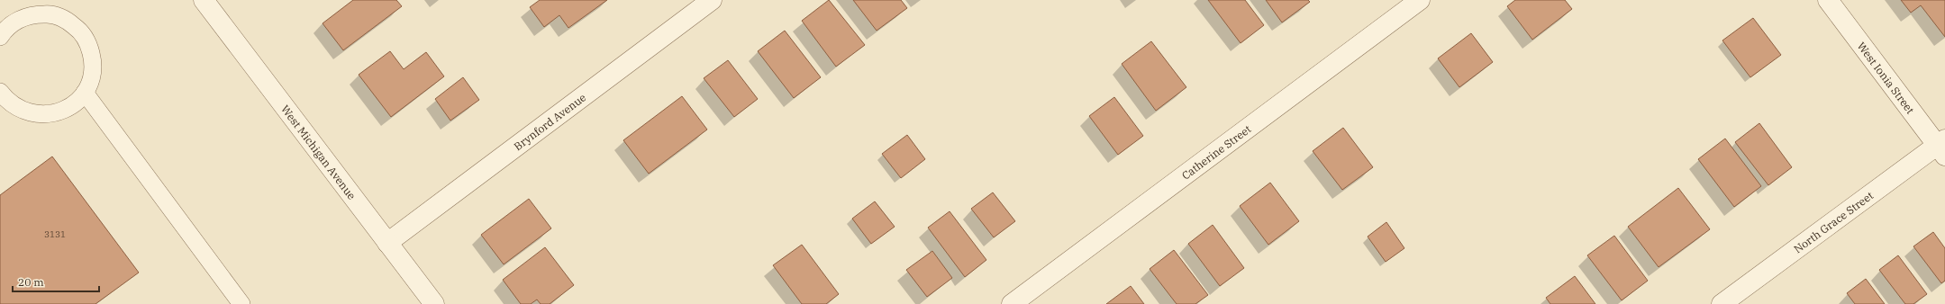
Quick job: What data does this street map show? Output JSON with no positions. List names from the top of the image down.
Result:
{
  "streets": {
    "street": [
      "West Ionia Street",
      "Brynford Avenue",
      "West Michigan Avenue",
      "Catherine Street",
      "North Grace Street"
    ]
  },
  "crossings": [
    ["West Ionia Street", "North Grace Street"],
    ["Brynford Avenue", "West Michigan Avenue"]
  ],
  "house_numbers": ["3131"],
  "scale_bar": "20 m"
}
